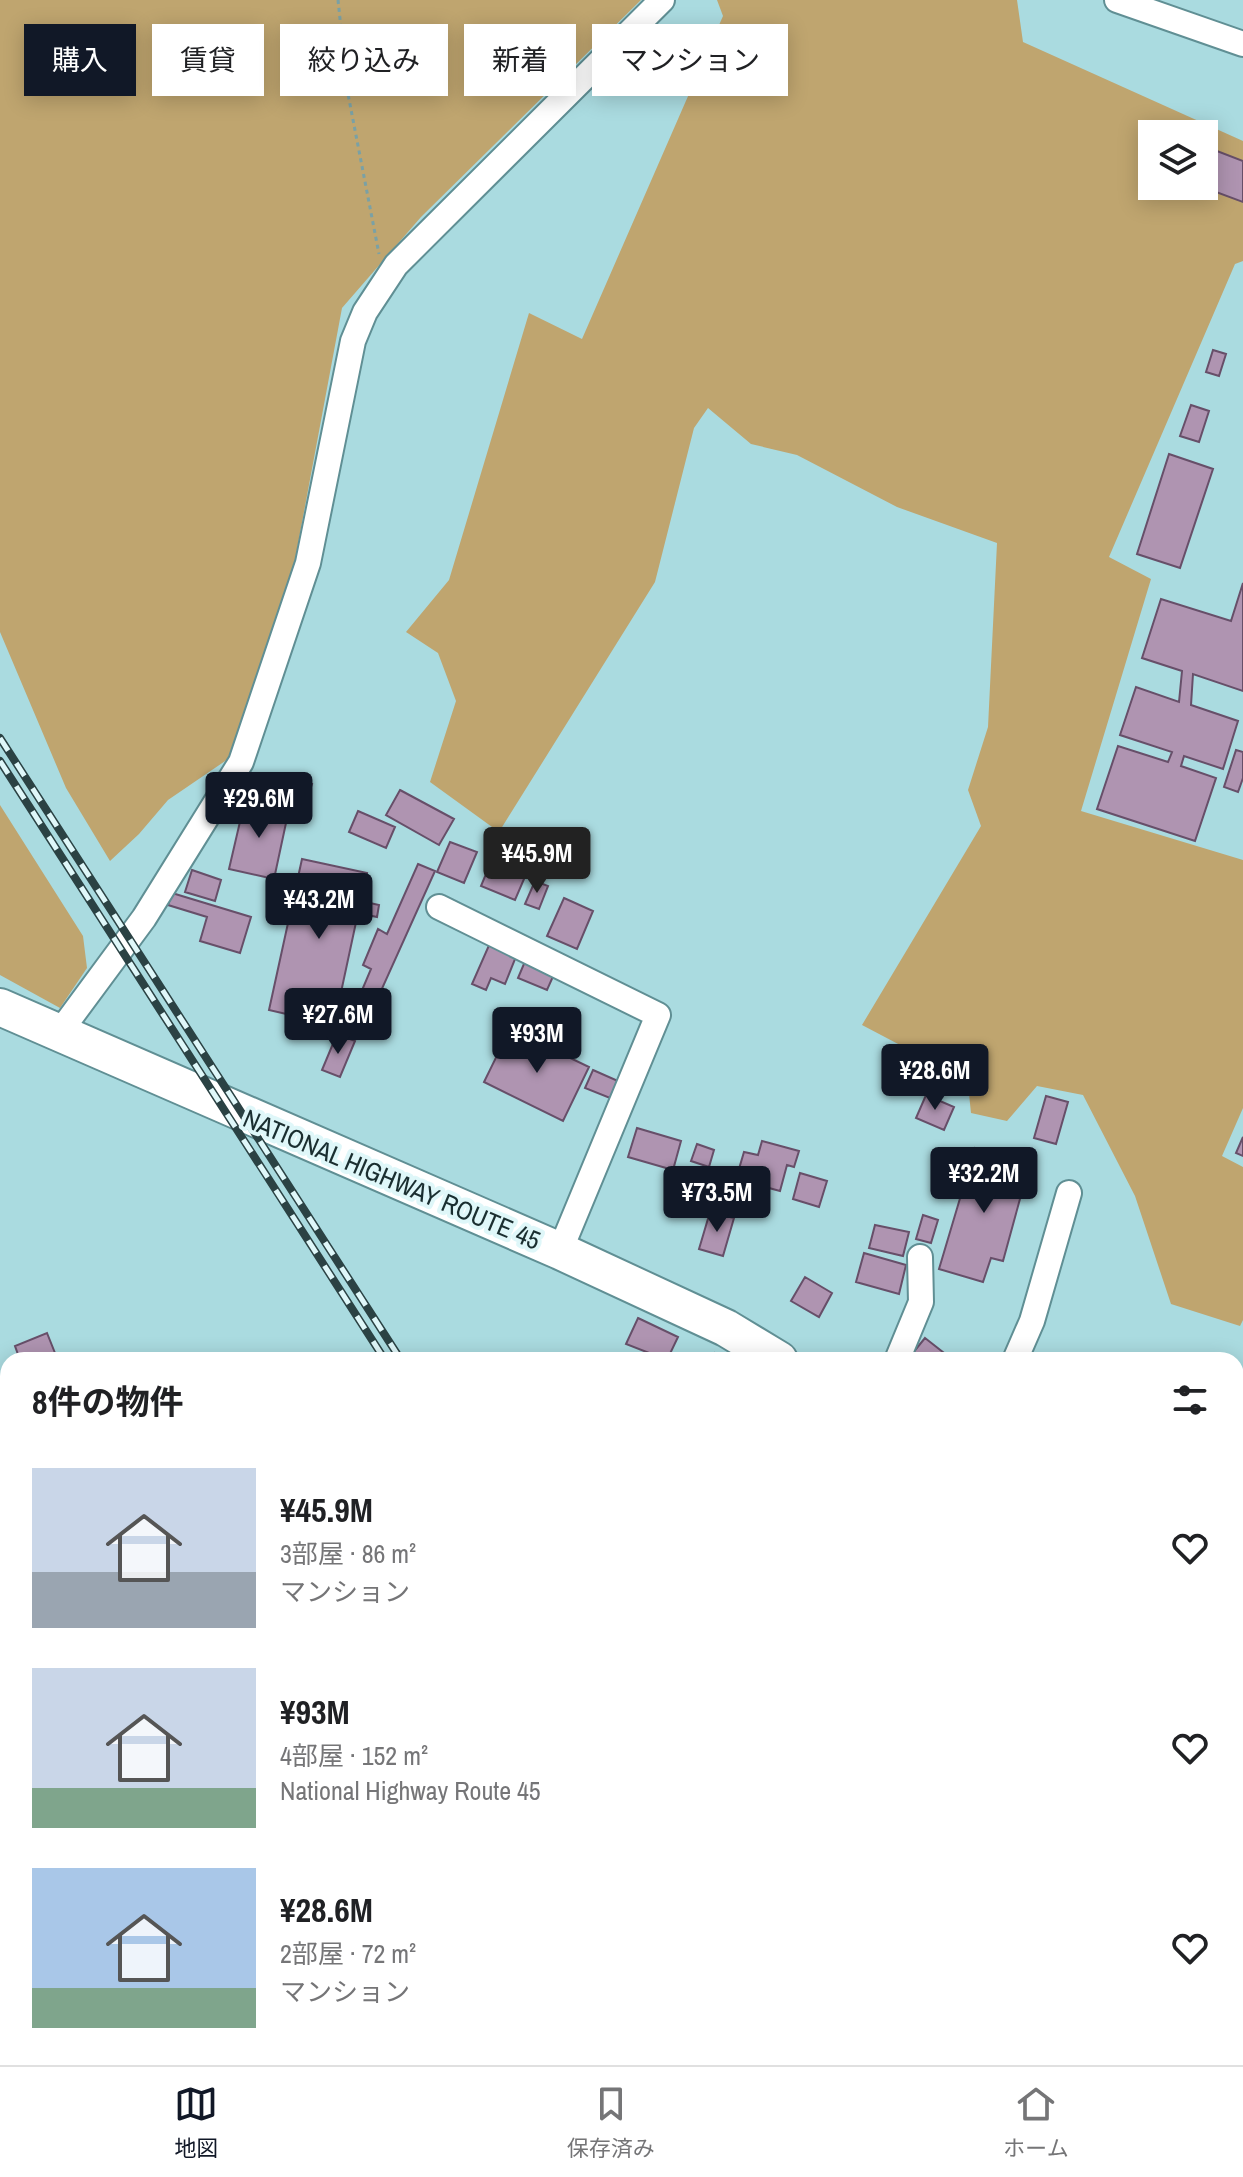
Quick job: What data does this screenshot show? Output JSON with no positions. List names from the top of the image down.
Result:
{
  "streets": {
    "highway": ["NATIONAL HIGHWAY ROUTE 45"]
  },
  "page": {
    "chip": [
      "購入",
      "賃貸",
      "絞り込み",
      "新着",
      "マンション"
    ],
    "price": [
      "¥29.6M",
      "¥45.9M",
      "¥43.2M",
      "¥27.6M",
      "¥93M",
      "¥28.6M",
      "¥32.2M",
      "¥73.5M"
    ],
    "heading": "8件の物件",
    "list": [
      {
        "name": "¥45.9M",
        "note": "3部屋 · 86 m² · マンション"
      },
      {
        "name": "¥93M",
        "note": "4部屋 · 152 m² · National Highway Route 45"
      },
      {
        "name": "¥28.6M",
        "note": "2部屋 · 72 m² · マンション"
      }
    ],
    "tabs": ["地図", "保存済み", "ホーム"]
  }
}
